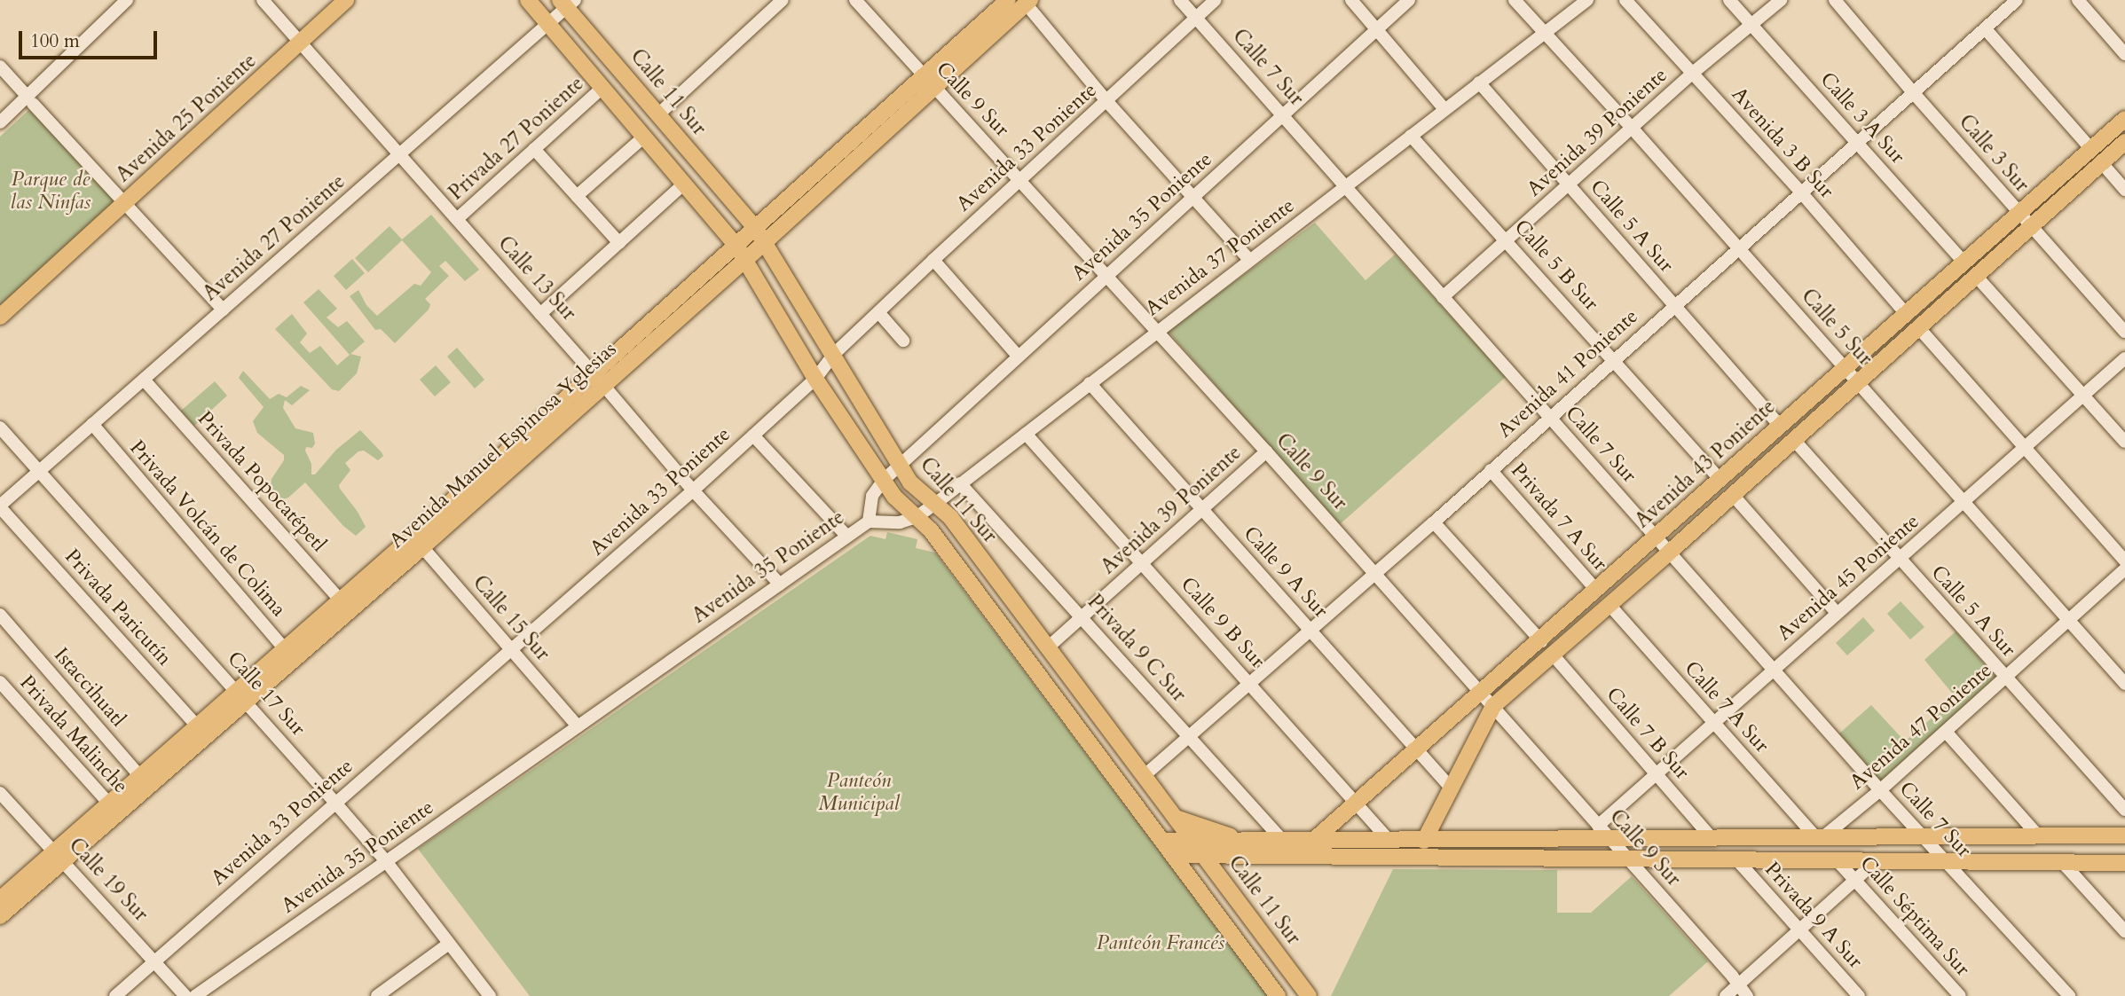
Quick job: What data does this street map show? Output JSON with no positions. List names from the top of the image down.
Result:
{
  "streets": {
    "main road": [
      "Calle 11 Sur",
      "Avenida 25 Poniente",
      "Avenida Manuel Espinosa Yglesias",
      "Avenida 43 Poniente"
    ],
    "street": [
      "Calle 7 Sur",
      "Calle 9 Sur",
      "Calle 3 A Sur",
      "Avenida 39 Poniente",
      "Privada 27 Poniente",
      "Avenida 3 B Sur",
      "Avenida 33 Poniente",
      "Calle 3 Sur",
      "Avenida 35 Poniente",
      "Calle 5 A Sur",
      "Avenida 27 Poniente",
      "Avenida 37 Poniente",
      "Calle 5 B Sur",
      "Calle 13 Sur",
      "Calle 5 Sur",
      "Avenida 41 Poniente",
      "Privada Popocatépetl",
      "Privada 7 A Sur",
      "Privada Volcán de Colima",
      "Calle 9 A Sur",
      "Avenida 45 Poniente",
      "Privada Paricutín",
      "Calle 15 Sur",
      "Calle 9 B Sur",
      "Privada 9 C Sur",
      "Istaccihuatl",
      "Calle 17 Sur",
      "Calle 7 A Sur",
      "Avenida 47 Poniente",
      "Calle 7 B Sur",
      "Privada Malinche",
      "Calle 19 Sur",
      "Privada 9 A Sur",
      "Calle Séptima Sur"
    ]
  },
  "crossings": [
    ["Calle 7 Sur", "Avenida 39 Poniente"],
    ["Calle 7 Sur", "Avenida 33 Poniente"],
    ["Calle 7 Sur", "Avenida 35 Poniente"],
    ["Calle 7 Sur", "Avenida 37 Poniente"],
    ["Calle 7 Sur", "Avenida 41 Poniente"],
    ["Calle 7 Sur", "Avenida 43 Poniente"],
    ["Calle 7 Sur", "Avenida 45 Poniente"],
    ["Calle 7 Sur", "Avenida 47 Poniente"],
    ["Calle 11 Sur", "Avenida 39 Poniente"],
    ["Calle 11 Sur", "Privada 27 Poniente"],
    ["Calle 11 Sur", "Avenida 33 Poniente"],
    ["Calle 11 Sur", "Avenida 35 Poniente"],
    ["Calle 11 Sur", "Avenida 27 Poniente"],
    ["Calle 11 Sur", "Avenida 37 Poniente"],
    ["Calle 11 Sur", "Avenida 41 Poniente"],
    ["Calle 11 Sur", "Avenida Manuel Espinosa Yglesias"],
    ["Calle 9 Sur", "Avenida 39 Poniente"],
    ["Calle 9 Sur", "Avenida 33 Poniente"],
    ["Calle 9 Sur", "Avenida 35 Poniente"],
    ["Calle 9 Sur", "Avenida 37 Poniente"],
    ["Calle 9 Sur", "Avenida 41 Poniente"],
    ["Calle 9 Sur", "Avenida Manuel Espinosa Yglesias"],
    ["Calle 9 Sur", "Avenida 43 Poniente"],
    ["Calle 9 Sur", "Avenida 45 Poniente"],
    ["Avenida 25 Poniente", "Calle 13 Sur"],
    ["Calle 3 A Sur", "Avenida 39 Poniente"],
    ["Calle 3 A Sur", "Avenida 41 Poniente"],
    ["Calle 3 A Sur", "Avenida 43 Poniente"],
    ["Avenida 39 Poniente", "Avenida 3 B Sur"],
    ["Avenida 39 Poniente", "Calle 5 A Sur"],
    ["Avenida 39 Poniente", "Calle 5 B Sur"],
    ["Avenida 39 Poniente", "Calle 5 Sur"],
    ["Avenida 39 Poniente", "Calle 9 A Sur"],
    ["Avenida 39 Poniente", "Calle 9 B Sur"],
    ["Avenida 39 Poniente", "Privada 9 C Sur"],
    ["Privada 27 Poniente", "Calle 13 Sur"],
    ["Avenida 3 B Sur", "Avenida 41 Poniente"],
    ["Avenida 3 B Sur", "Avenida 43 Poniente"],
    ["Avenida 33 Poniente", "Calle 13 Sur"],
    ["Avenida 33 Poniente", "Calle 15 Sur"],
    ["Avenida 33 Poniente", "Calle 17 Sur"],
    ["Avenida 33 Poniente", "Calle 19 Sur"],
    ["Calle 3 Sur", "Avenida 41 Poniente"],
    ["Calle 3 Sur", "Avenida 43 Poniente"],
    ["Avenida 35 Poniente", "Avenida 37 Poniente"],
    ["Avenida 35 Poniente", "Calle 13 Sur"],
    ["Avenida 35 Poniente", "Calle 15 Sur"],
    ["Avenida 35 Poniente", "Calle 17 Sur"],
    ["Calle 5 A Sur", "Avenida 37 Poniente"],
    ["Calle 5 A Sur", "Avenida 41 Poniente"],
    ["Calle 5 A Sur", "Avenida 43 Poniente"],
    ["Calle 5 A Sur", "Avenida 45 Poniente"],
    ["Calle 5 A Sur", "Avenida 47 Poniente"],
    ["Avenida 27 Poniente", "Calle 13 Sur"],
    ["Avenida 27 Poniente", "Privada Popocatépetl"],
    ["Avenida 27 Poniente", "Privada Volcán de Colima"],
    ["Avenida 27 Poniente", "Privada Paricutín"],
    ["Avenida 27 Poniente", "Calle 17 Sur"],
    ["Avenida 37 Poniente", "Calle 5 B Sur"],
    ["Avenida 37 Poniente", "Calle 5 Sur"],
    ["Avenida 37 Poniente", "Calle 9 A Sur"],
    ["Avenida 37 Poniente", "Calle 9 B Sur"],
    ["Avenida 37 Poniente", "Privada 9 C Sur"],
    ["Calle 5 B Sur", "Avenida 41 Poniente"],
    ["Calle 5 B Sur", "Avenida 43 Poniente"],
    ["Calle 13 Sur", "Avenida Manuel Espinosa Yglesias"],
    ["Calle 5 Sur", "Avenida 41 Poniente"],
    ["Calle 5 Sur", "Avenida 43 Poniente"],
    ["Calle 5 Sur", "Avenida 45 Poniente"],
    ["Calle 5 Sur", "Avenida 47 Poniente"],
    ["Avenida 41 Poniente", "Privada 7 A Sur"],
    ["Avenida 41 Poniente", "Calle 9 A Sur"],
    ["Avenida 41 Poniente", "Calle 9 B Sur"],
    ["Avenida 41 Poniente", "Privada 9 C Sur"],
    ["Avenida Manuel Espinosa Yglesias", "Privada Popocatépetl"],
    ["Avenida Manuel Espinosa Yglesias", "Privada Volcán de Colima"],
    ["Avenida Manuel Espinosa Yglesias", "Privada Paricutín"],
    ["Avenida Manuel Espinosa Yglesias", "Calle 15 Sur"],
    ["Avenida Manuel Espinosa Yglesias", "Istaccihuatl"],
    ["Avenida Manuel Espinosa Yglesias", "Calle 17 Sur"],
    ["Avenida Manuel Espinosa Yglesias", "Privada Malinche"],
    ["Avenida Manuel Espinosa Yglesias", "Calle 19 Sur"],
    ["Avenida 43 Poniente", "Privada 7 A Sur"],
    ["Avenida 43 Poniente", "Calle 9 A Sur"],
    ["Avenida 43 Poniente", "Calle 9 B Sur"],
    ["Avenida 43 Poniente", "Calle 7 A Sur"],
    ["Avenida 43 Poniente", "Calle 7 B Sur"],
    ["Avenida 45 Poniente", "Calle 7 A Sur"],
    ["Avenida 45 Poniente", "Calle 7 B Sur"],
    ["Calle 7 A Sur", "Avenida 47 Poniente"]
  ],
  "parks": ["Parque de las Ninfas", "Panteón Municipal", "Panteón Francés"],
  "scale_bar": "100 m"
}
